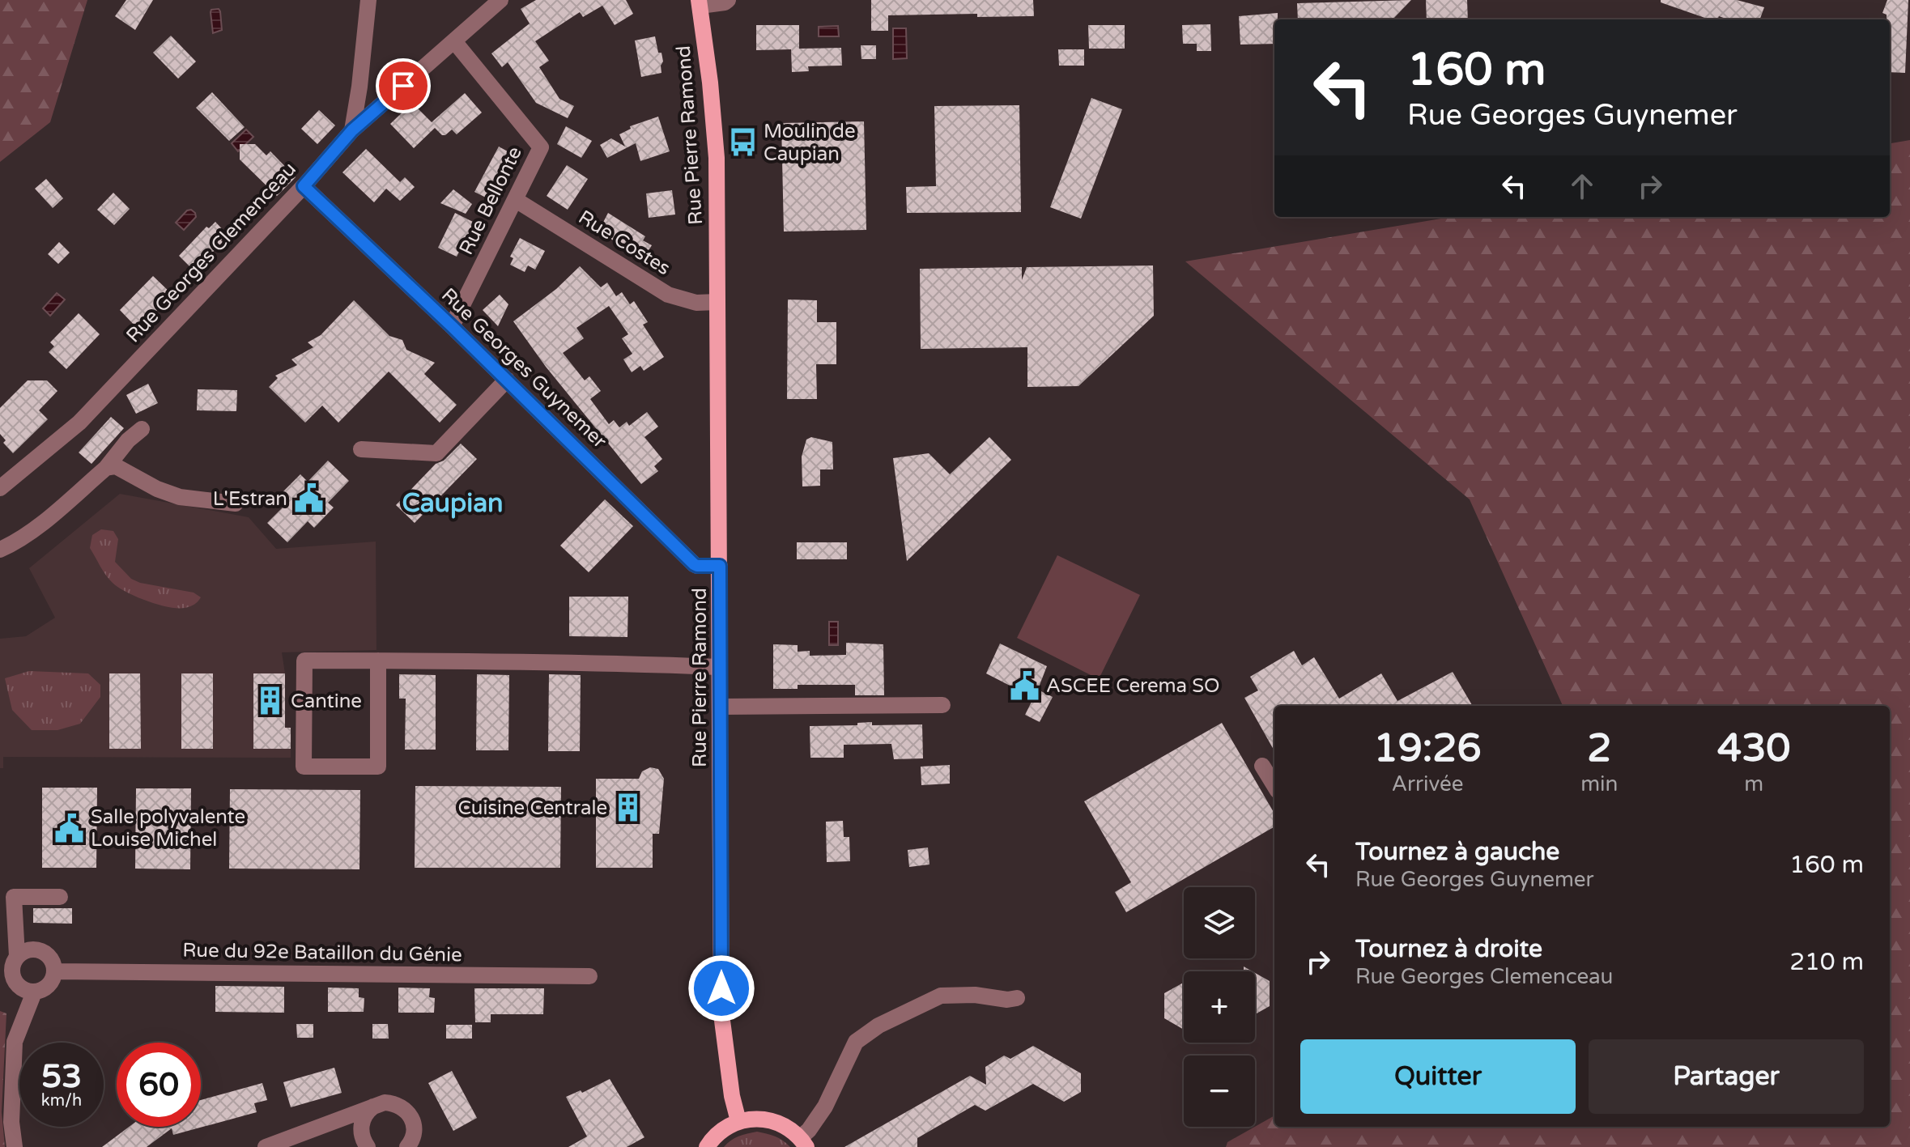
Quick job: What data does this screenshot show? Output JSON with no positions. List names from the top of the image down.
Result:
{
  "streets": {
    "main road": ["Rue Pierre Ramond"],
    "street": [
      "Rue Bellonte",
      "Rue Costes",
      "Rue Georges Clemenceau",
      "Rue Georges Guynemer",
      "Rue du 92e Bataillon du Génie"
    ]
  },
  "crossings": [
    ["Rue Pierre Ramond", "Rue Costes"],
    ["Rue Pierre Ramond", "Rue Georges Guynemer"],
    ["Rue Bellonte", "Rue Costes"],
    ["Rue Bellonte", "Rue Georges Clemenceau"],
    ["Rue Bellonte", "Rue Georges Guynemer"],
    ["Rue Georges Clemenceau", "Rue Georges Guynemer"]
  ],
  "districts": ["Caupian"],
  "places": {
    "bus stop": ["Moulin de Caupian"],
    "public building": ["L'Estran", "ASCEE Cerema SO", "Salle polyvalente Louise Michel"],
    "building": ["Cantine", "Cuisine Centrale"]
  },
  "page": {
    "turn": ["160 m", "Rue Georges Guynemer"],
    "eta": [
      "19:26",
      "Arrivée",
      "2",
      "min",
      "430",
      "m"
    ],
    "list": [
      {
        "name": "Tournez à gauche",
        "note": "Rue Georges Guynemer",
        "value": "160 m"
      },
      {
        "name": "Tournez à droite",
        "note": "Rue Georges Clemenceau",
        "value": "210 m"
      }
    ],
    "map_buttons": ["+", "−"],
    "buttons": ["Quitter", "Partager"],
    "speed": "53 km/h",
    "limit": "60"
  }
}
